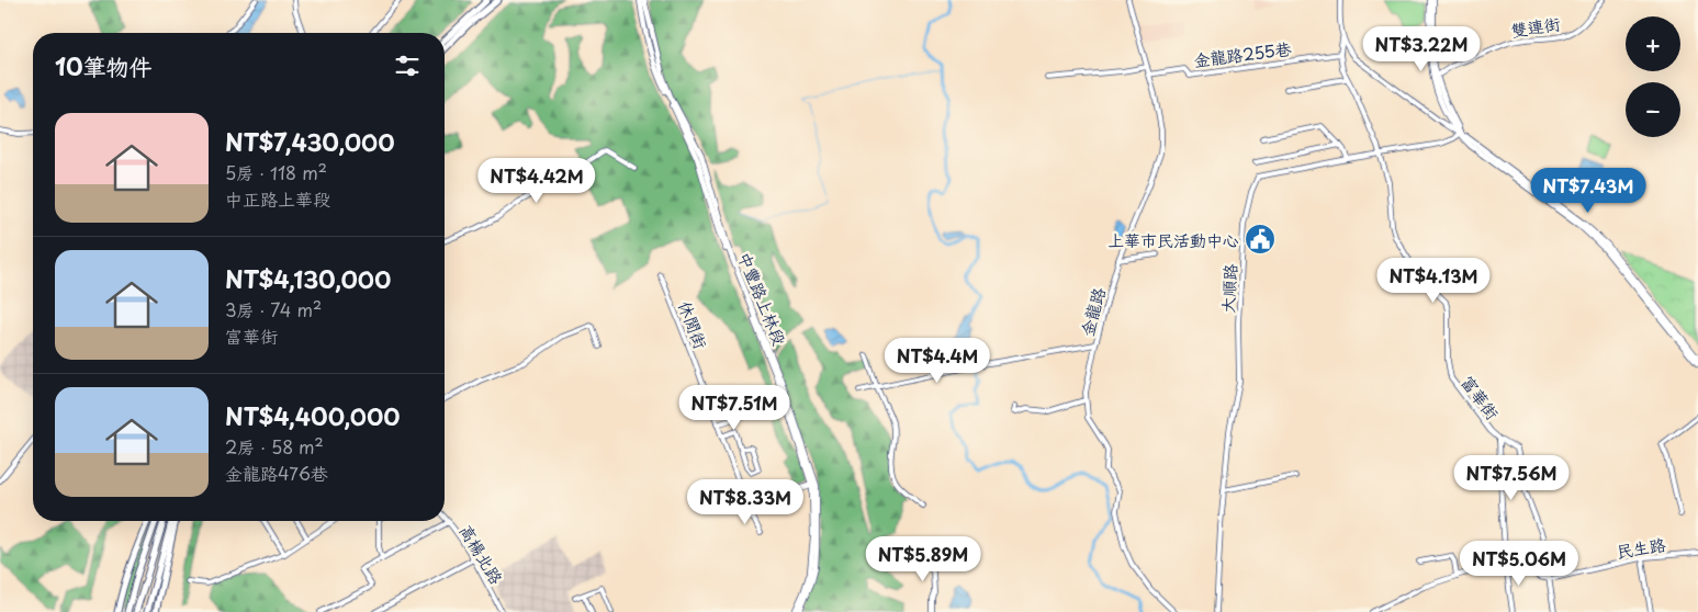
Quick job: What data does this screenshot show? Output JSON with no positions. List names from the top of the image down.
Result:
{
  "streets": {
    "main road": ["中豐路上林段"],
    "street": [
      "雙連街",
      "金龍路255巷",
      "大順路",
      "金龍路",
      "休閒街",
      "富華街",
      "民生路",
      "高楊北路"
    ]
  },
  "crossings": [
    ["金龍路255巷", "金龍路"],
    ["金龍路255巷", "富華街"],
    ["大順路", "富華街"]
  ],
  "places": {
    "public building": ["上華市民活動中心"]
  },
  "page": {
    "map_buttons": ["+", "−"],
    "price": [
      "NT$3.22M",
      "NT$4.42M",
      "NT$7.43M",
      "NT$4.13M",
      "NT$4.4M",
      "NT$7.51M",
      "NT$7.56M",
      "NT$8.33M",
      "NT$5.89M",
      "NT$5.06M"
    ],
    "heading": "10筆物件",
    "list": [
      {
        "name": "NT$7,430,000",
        "note": "5房 · 118 m² · 中正路上華段"
      },
      {
        "name": "NT$4,130,000",
        "note": "3房 · 74 m² · 富華街"
      },
      {
        "name": "NT$4,400,000",
        "note": "2房 · 58 m² · 金龍路476巷"
      }
    ]
  }
}
